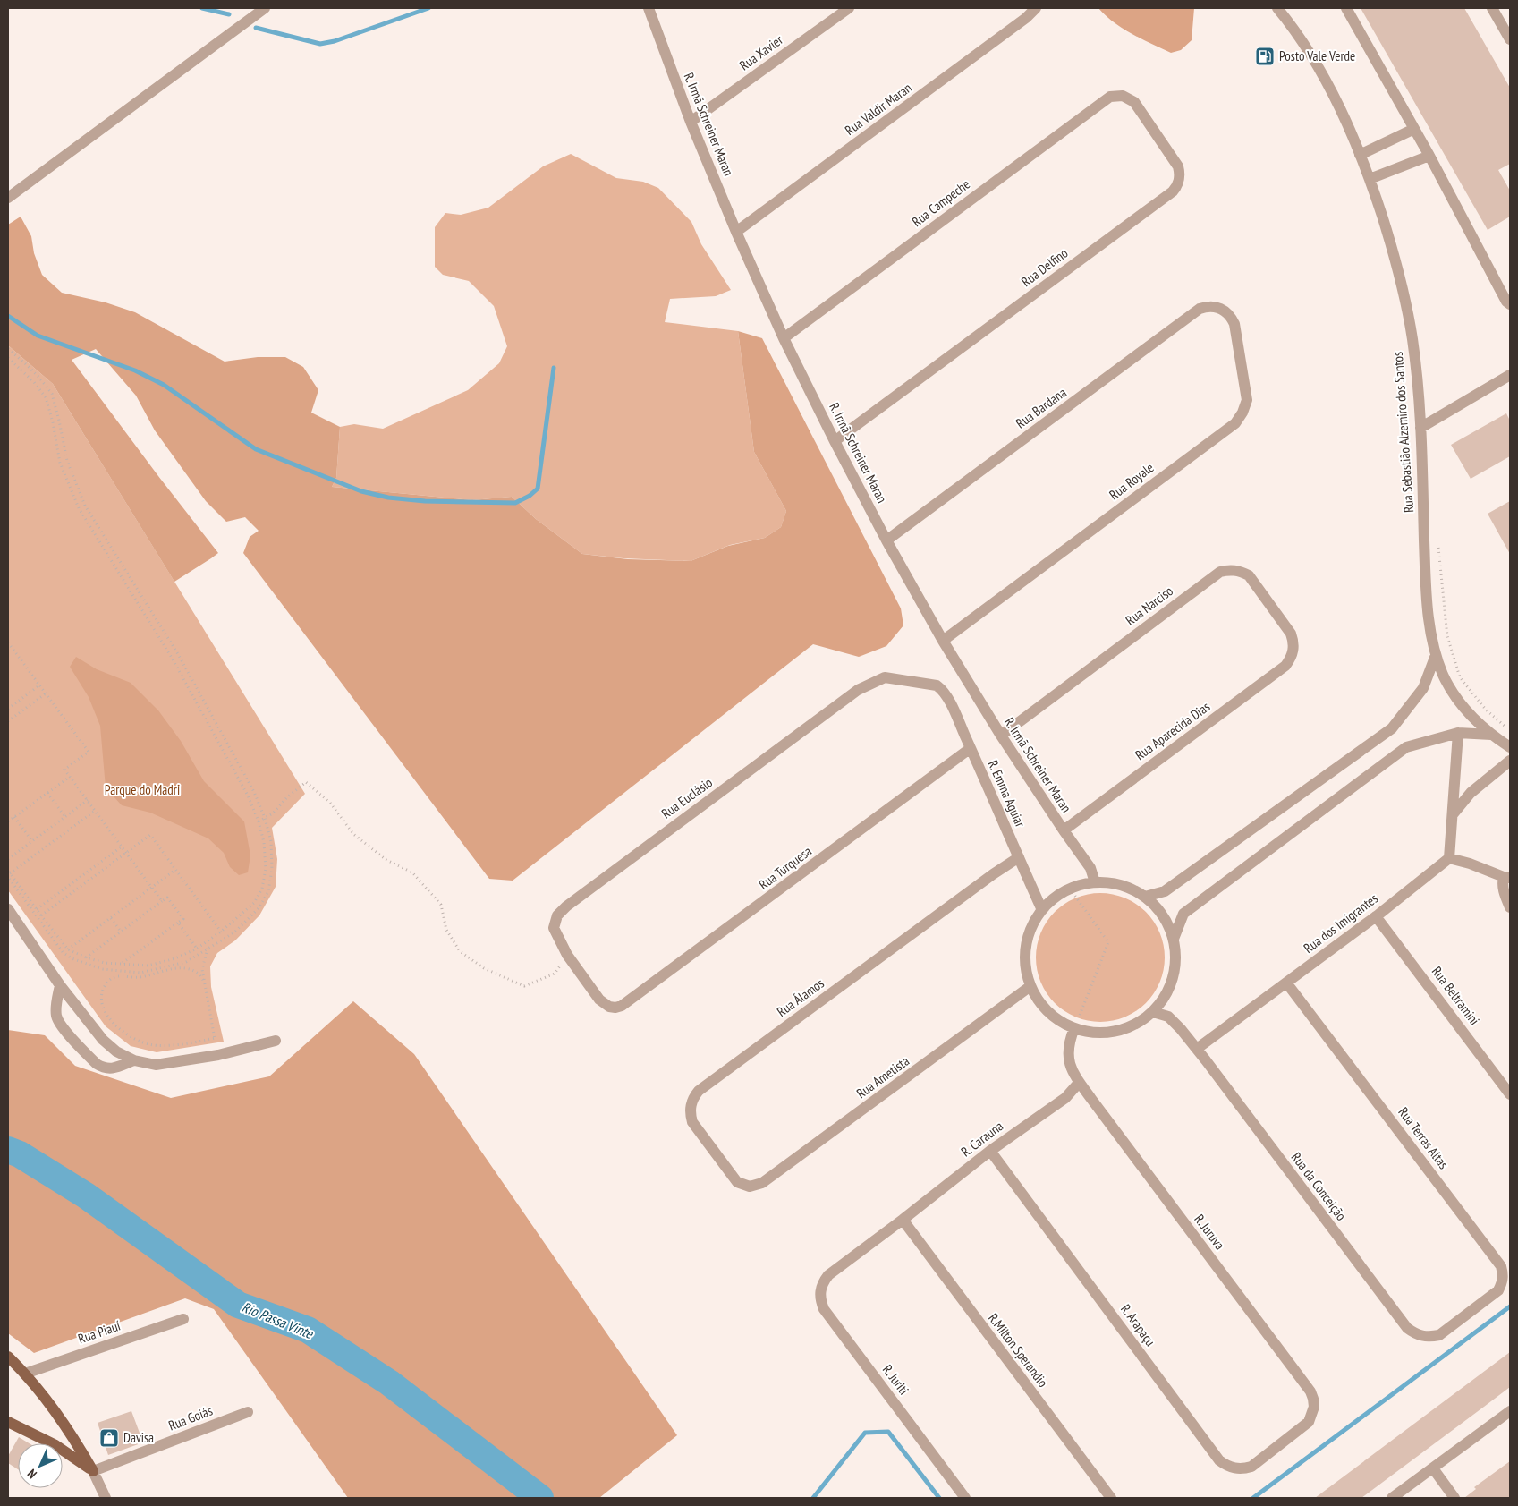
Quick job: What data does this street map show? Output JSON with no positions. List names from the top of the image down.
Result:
{
  "streets": {
    "street": [
      "Rua Xavier",
      "Rua Valdir Maran",
      "R. Irmã Schreiner Maran",
      "Rua Campeche",
      "Rua Delfino",
      "Rua Bardana",
      "Rua Sebastião Alzemiro dos Santos",
      "Rua Royale",
      "Rua Narciso",
      "Rua Aparecida Dias",
      "R. Emma Aguiar",
      "Rua Euclásio",
      "Rua Turquesa",
      "Rua dos Imigrantes",
      "Rua Beltramini",
      "Rua Álamos",
      "Rua Ametista",
      "Rua Terras Altas",
      "R. Carauna",
      "Rua da Conceição",
      "R. Juruva",
      "R. Arapaçu",
      "Rua Piauí",
      "R.Milton Sperandio",
      "R. Juriti",
      "Rua Goiás"
    ]
  },
  "crossings": [
    ["Rua Xavier", "R. Irmã Schreiner Maran"],
    ["Rua Valdir Maran", "R. Irmã Schreiner Maran"],
    ["R. Irmã Schreiner Maran", "Rua Campeche"],
    ["R. Irmã Schreiner Maran", "Rua Delfino"],
    ["R. Irmã Schreiner Maran", "Rua Bardana"],
    ["R. Irmã Schreiner Maran", "Rua Royale"],
    ["R. Irmã Schreiner Maran", "Rua Narciso"],
    ["R. Irmã Schreiner Maran", "Rua Aparecida Dias"],
    ["Rua Campeche", "Rua Delfino"],
    ["Rua Bardana", "Rua Royale"],
    ["Rua Narciso", "Rua Aparecida Dias"],
    ["R. Emma Aguiar", "Rua Euclásio"],
    ["R. Emma Aguiar", "Rua Turquesa"],
    ["R. Emma Aguiar", "Rua Álamos"],
    ["Rua Euclásio", "Rua Turquesa"],
    ["Rua dos Imigrantes", "Rua Beltramini"],
    ["Rua dos Imigrantes", "Rua Terras Altas"],
    ["Rua dos Imigrantes", "Rua da Conceição"],
    ["Rua Álamos", "Rua Ametista"],
    ["Rua Terras Altas", "Rua da Conceição"],
    ["R. Carauna", "R. Juruva"],
    ["R. Carauna", "R. Arapaçu"],
    ["R. Carauna", "R.Milton Sperandio"],
    ["R. Carauna", "R. Juriti"],
    ["R. Juruva", "R. Arapaçu"]
  ],
  "water": ["Rio Passa Vinte"],
  "parks": ["Parque do Madri"],
  "places": {
    "fuel station": ["Posto Vale Verde"],
    "shop": ["Davisa"]
  },
  "north": "bottom left"
}
